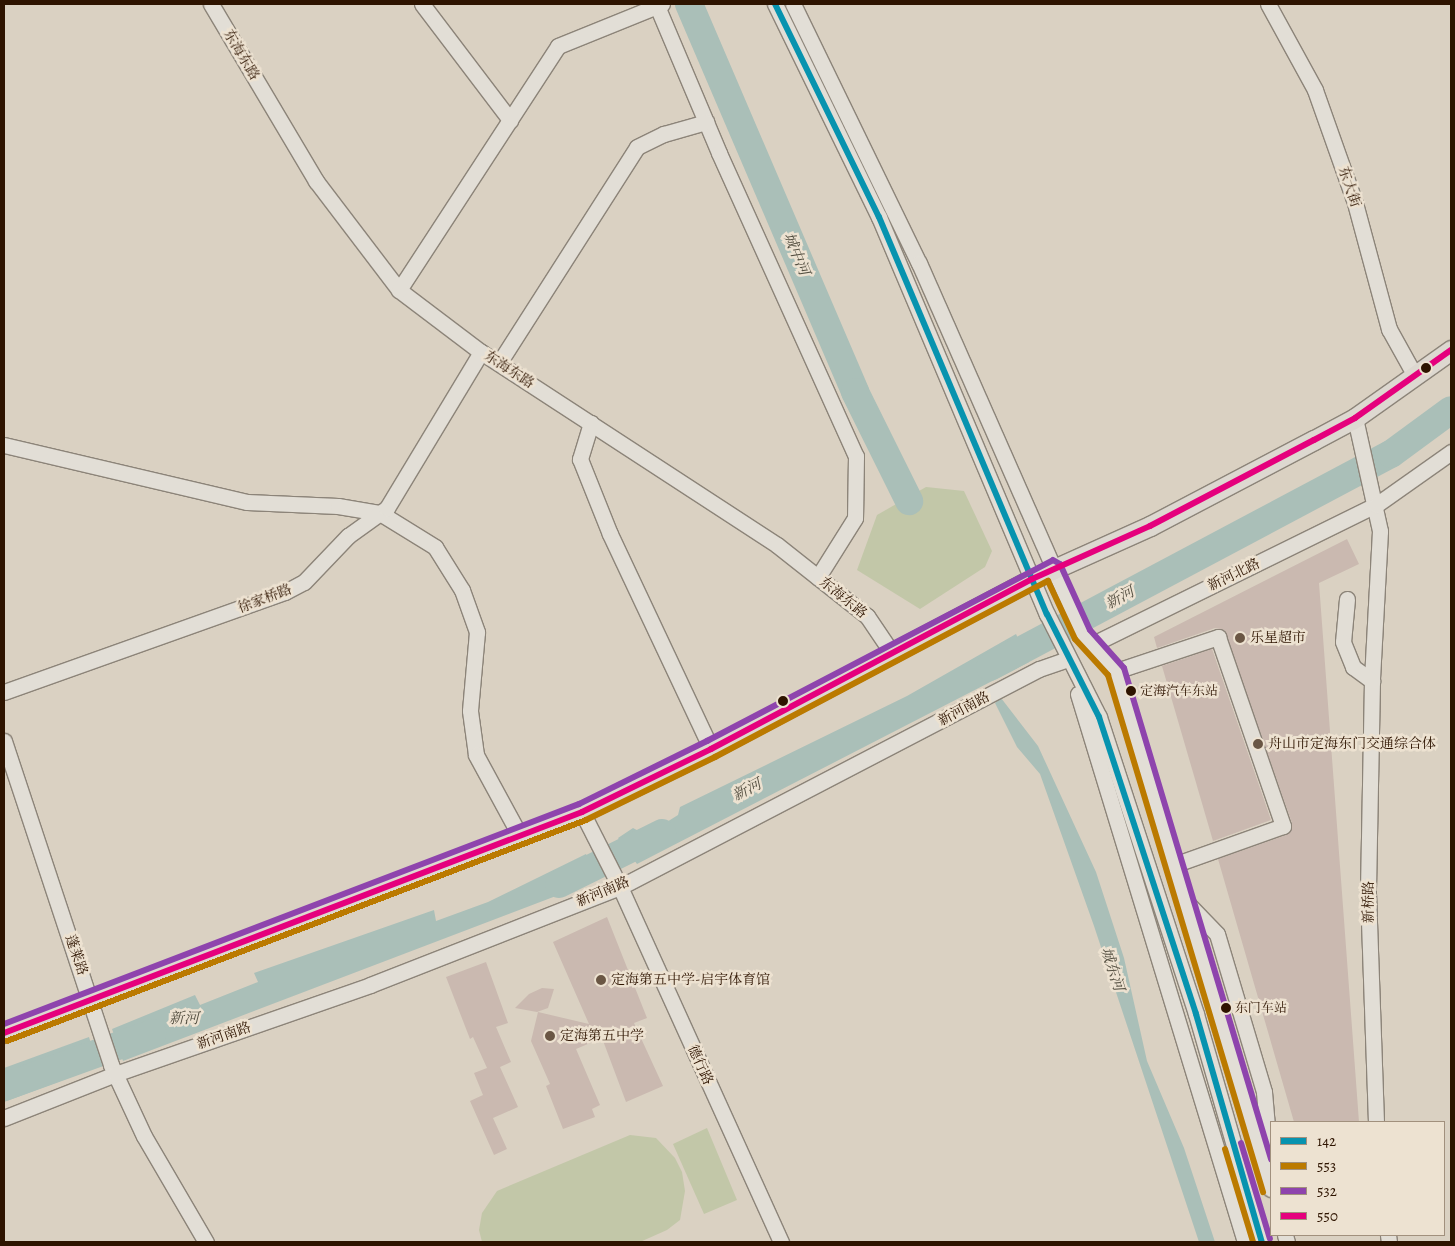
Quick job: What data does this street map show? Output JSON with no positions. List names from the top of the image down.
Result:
{
  "streets": {
    "street": [
      "东海东路",
      "东大街",
      "新河北路",
      "徐家桥路",
      "新河南路",
      "新桥路",
      "蓬莱路",
      "德行路"
    ]
  },
  "crossings": [
    ["东海东路", "徐家桥路"],
    ["新河北路", "新桥路"],
    ["新河南路", "蓬莱路"],
    ["新河南路", "德行路"]
  ],
  "water": ["城中河", "新河", "城东河"],
  "places": [
    "乐星超市",
    "定海汽车东站",
    "舟山市定海东门交通综合体",
    "定海第五中学-启宇体育馆",
    "东门车站",
    "定海第五中学"
  ],
  "lines": [
    "transit line 142",
    "transit line 550",
    "transit line 532",
    "transit line 553"
  ],
  "legend": [
    "142",
    "553",
    "532",
    "550"
  ]
}
